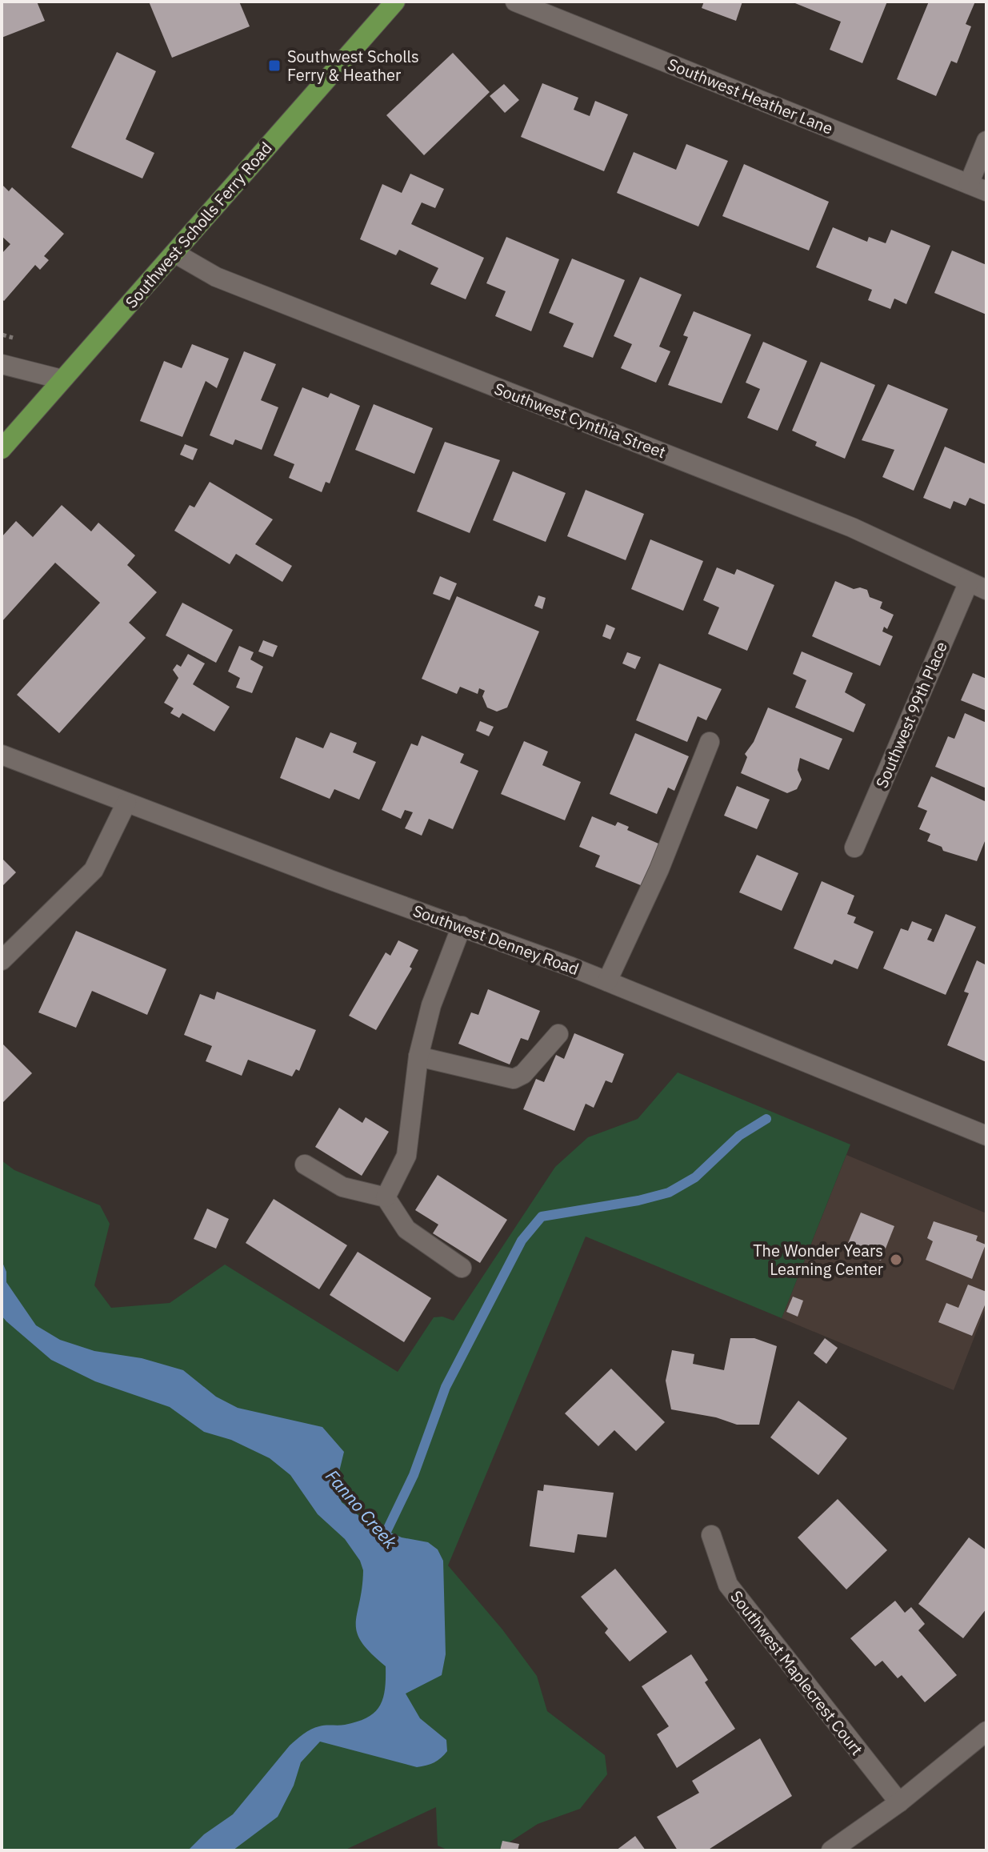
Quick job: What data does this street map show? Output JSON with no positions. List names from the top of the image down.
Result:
{
  "streets": {
    "main road": ["Southwest Scholls Ferry Road"],
    "street": [
      "Southwest Heather Lane",
      "Southwest Cynthia Street",
      "Southwest 99th Place",
      "Southwest Denney Road",
      "Southwest Maplecrest Court"
    ]
  },
  "crossings": [
    ["Southwest Scholls Ferry Road", "Southwest Cynthia Street"],
    ["Southwest Cynthia Street", "Southwest 99th Place"]
  ],
  "water": ["Fanno Creek"],
  "places": {
    "transit": ["Southwest Scholls Ferry & Heather"],
    "other": ["The Wonder Years Learning Center"]
  }
}
